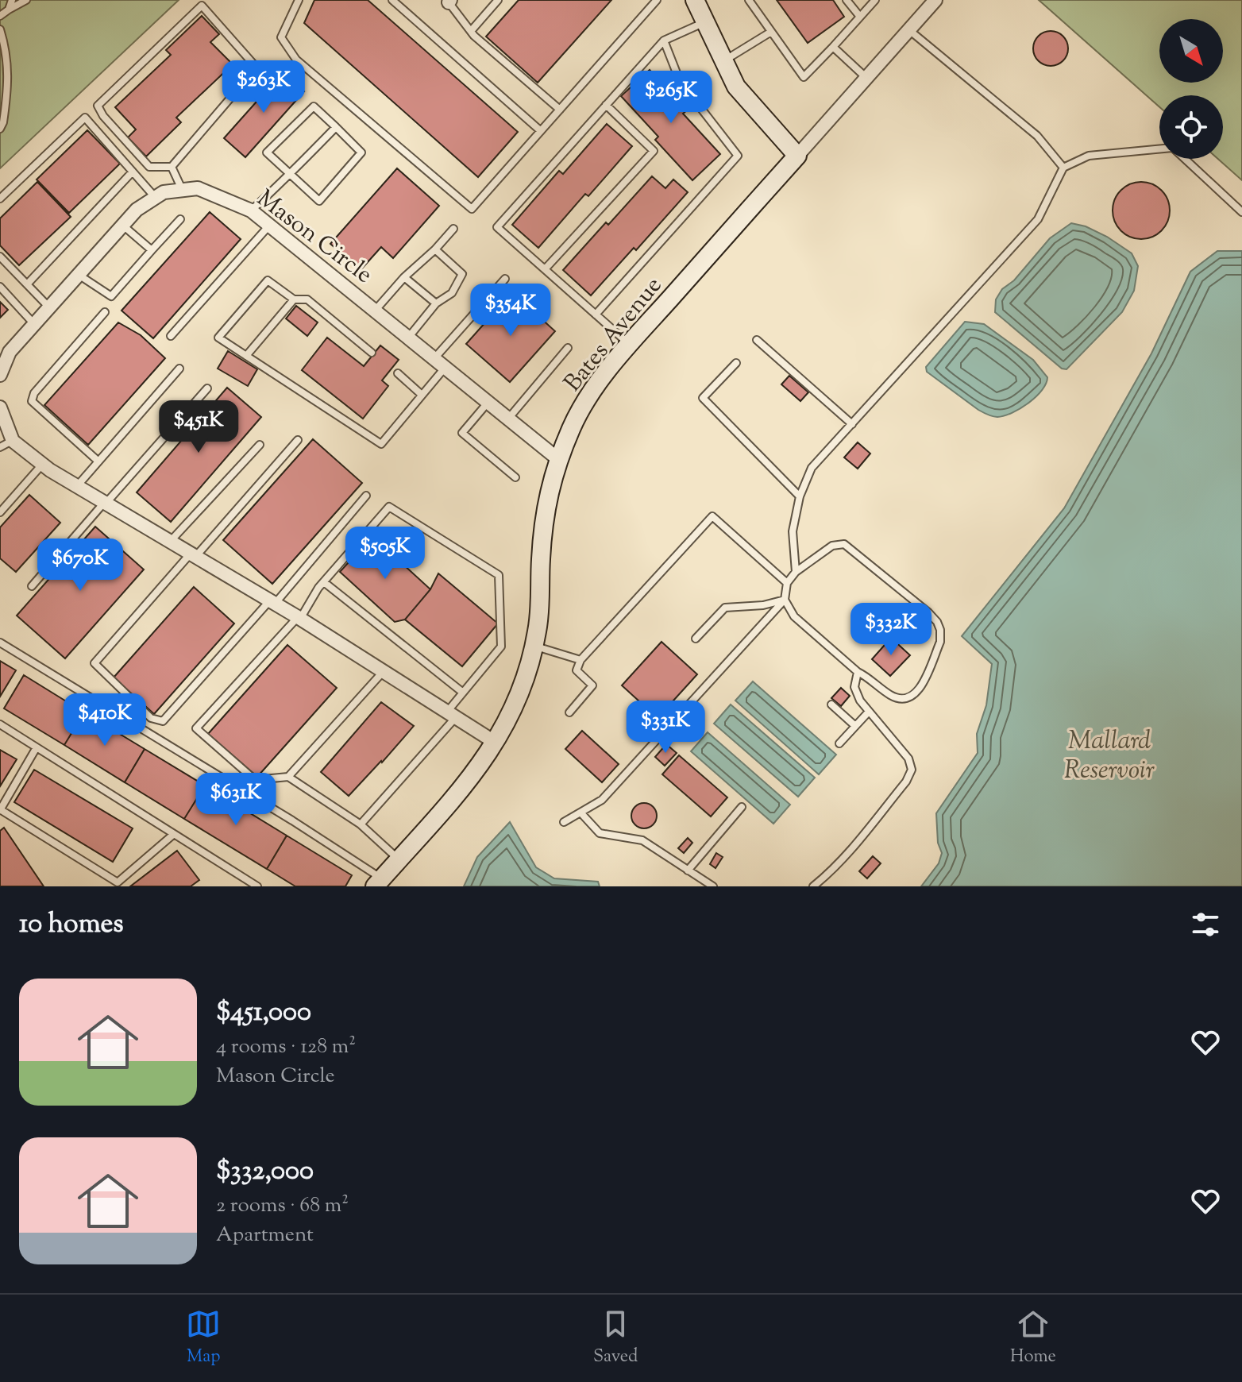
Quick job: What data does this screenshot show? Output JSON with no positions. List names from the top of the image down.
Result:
{
  "streets": {
    "street": ["Mason Circle", "Bates Avenue"]
  },
  "crossings": [
    ["Mason Circle", "Bates Avenue"]
  ],
  "water": ["Mallard Reservoir"],
  "north": "bottom right",
  "page": {
    "price": [
      "$263K",
      "$265K",
      "$354K",
      "$451K",
      "$505K",
      "$670K",
      "$332K",
      "$410K",
      "$331K",
      "$631K"
    ],
    "heading": "10 homes",
    "list": [
      {
        "name": "$451,000",
        "note": "4 rooms · 128 m² · Mason Circle"
      },
      {
        "name": "$332,000",
        "note": "2 rooms · 68 m² · Apartment"
      }
    ],
    "tabs": ["Map", "Saved", "Home"]
  }
}
